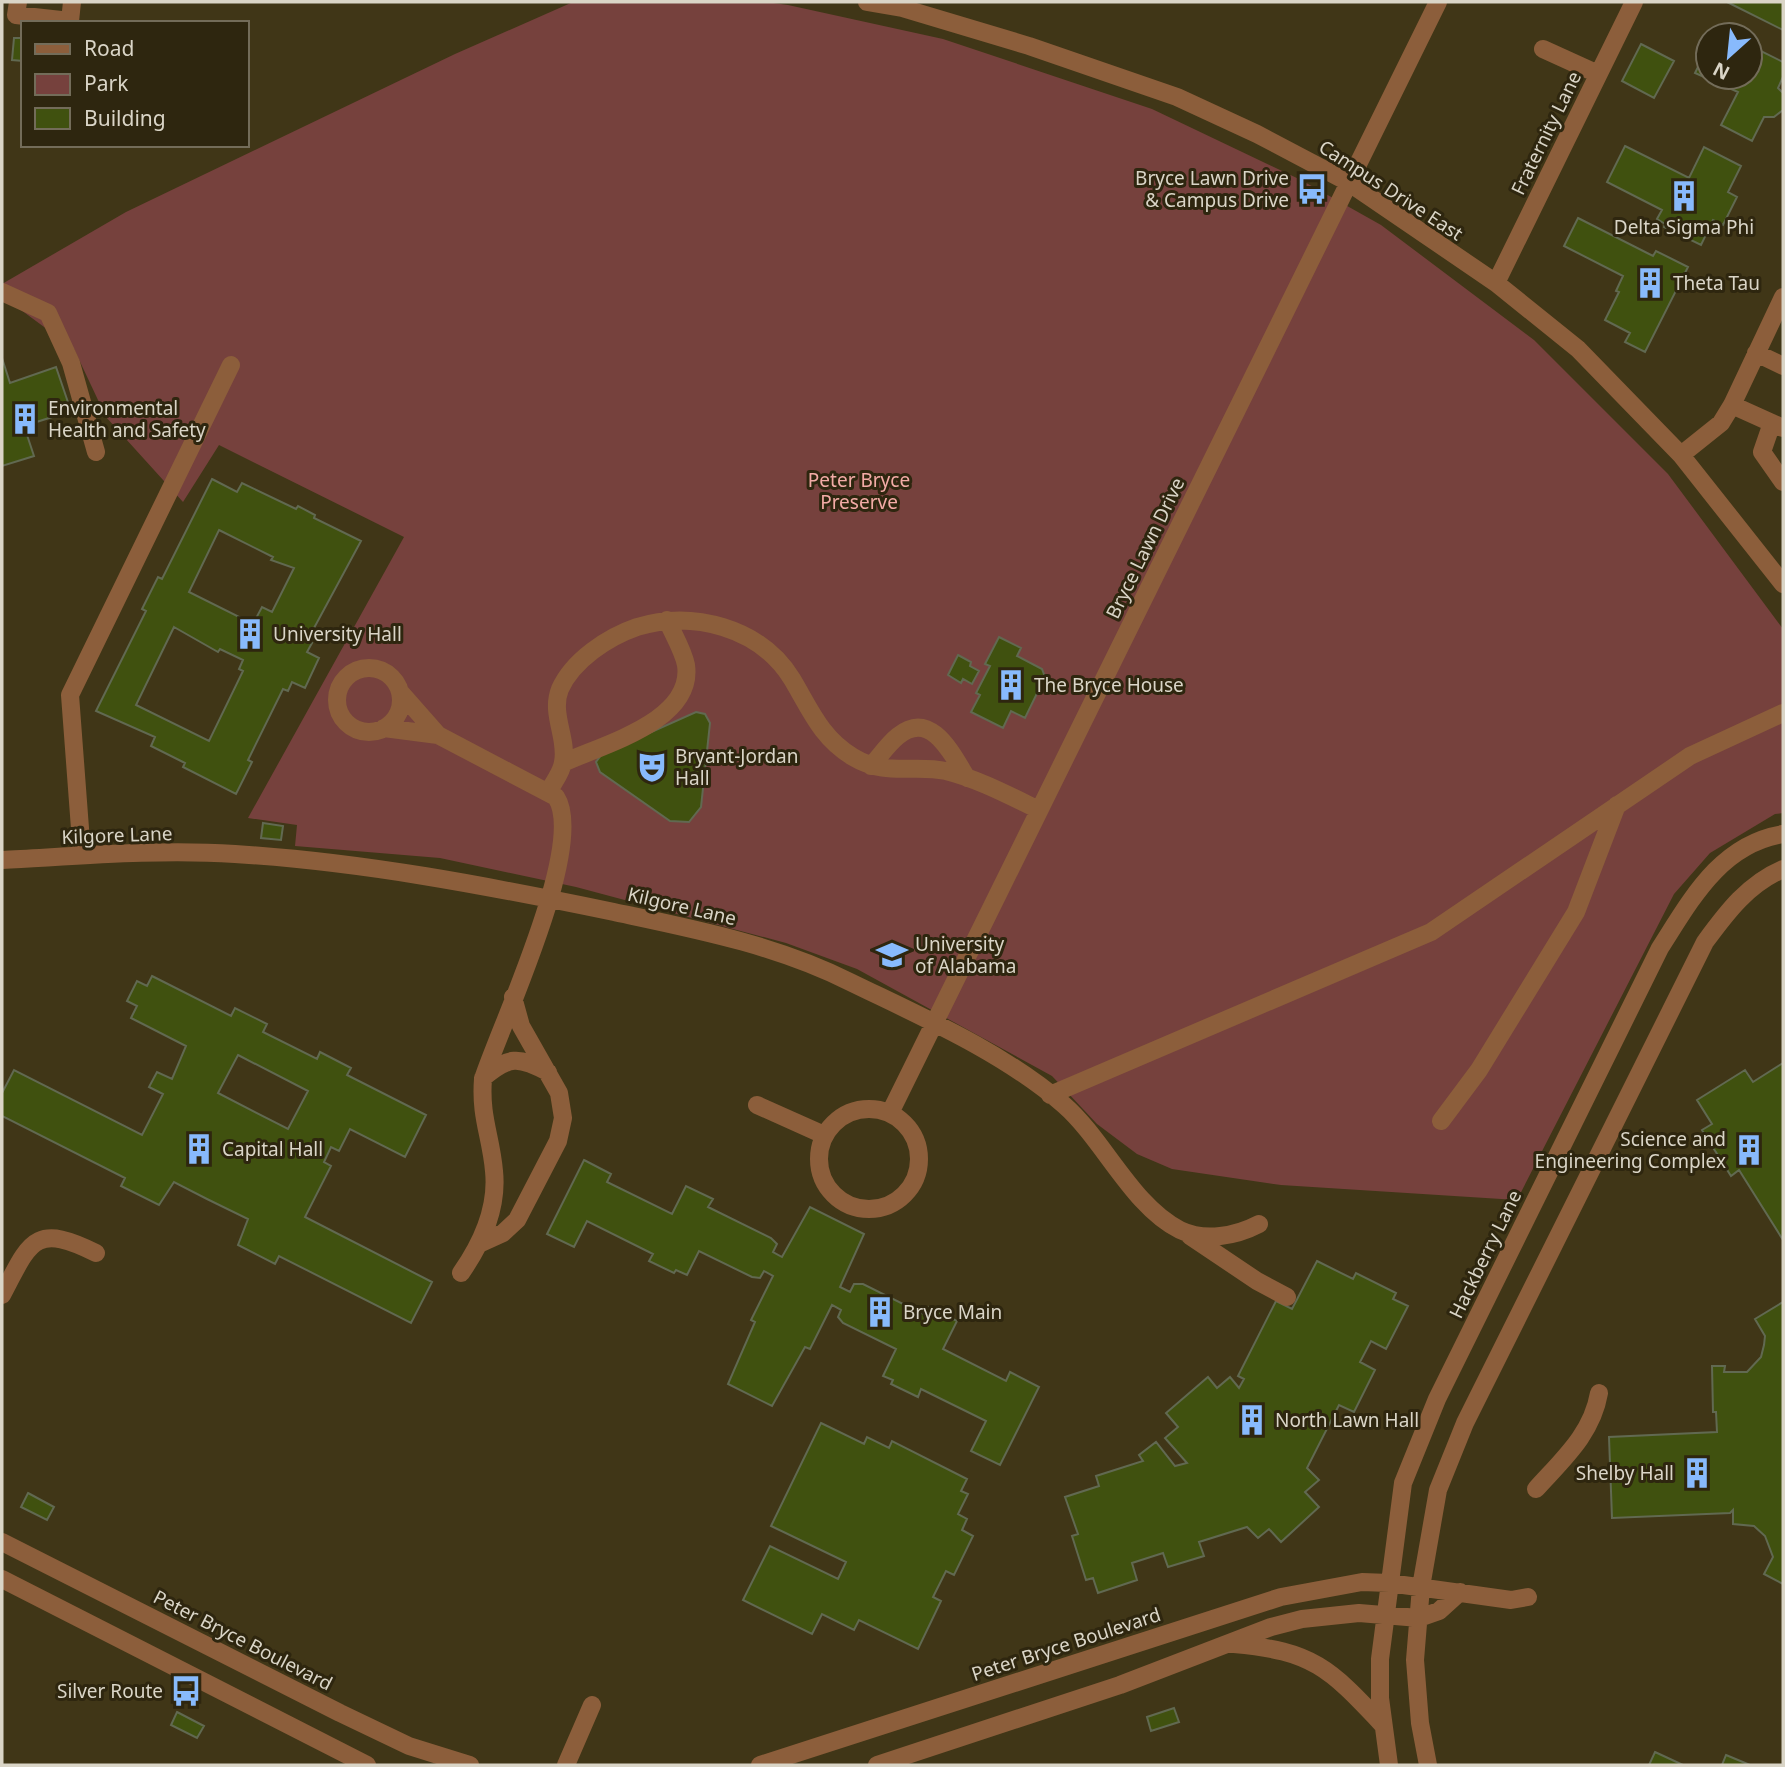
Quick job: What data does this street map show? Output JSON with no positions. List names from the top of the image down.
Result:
{
  "streets": {
    "street": [
      "Fraternity Lane",
      "Campus Drive East",
      "Bryce Lawn Drive",
      "Kilgore Lane",
      "Hackberry Lane",
      "Peter Bryce Boulevard"
    ]
  },
  "crossings": [
    ["Fraternity Lane", "Campus Drive East"],
    ["Campus Drive East", "Bryce Lawn Drive"],
    ["Bryce Lawn Drive", "Kilgore Lane"],
    ["Hackberry Lane", "Peter Bryce Boulevard"]
  ],
  "parks": ["Peter Bryce Preserve"],
  "places": {
    "bus stop": ["Bryce Lawn Drive & Campus Drive", "Silver Route"],
    "building": [
      "Delta Sigma Phi",
      "Theta Tau",
      "Environmental Health and Safety",
      "University Hall",
      "The Bryce House",
      "Capital Hall",
      "Science and Engineering Complex",
      "Bryce Main",
      "North Lawn Hall",
      "Shelby Hall"
    ],
    "theatre": ["Bryant-Jordan Hall"],
    "school or university": ["University of Alabama"]
  },
  "legend": ["Road", "Park", "Building"],
  "north": "bottom left"
}
